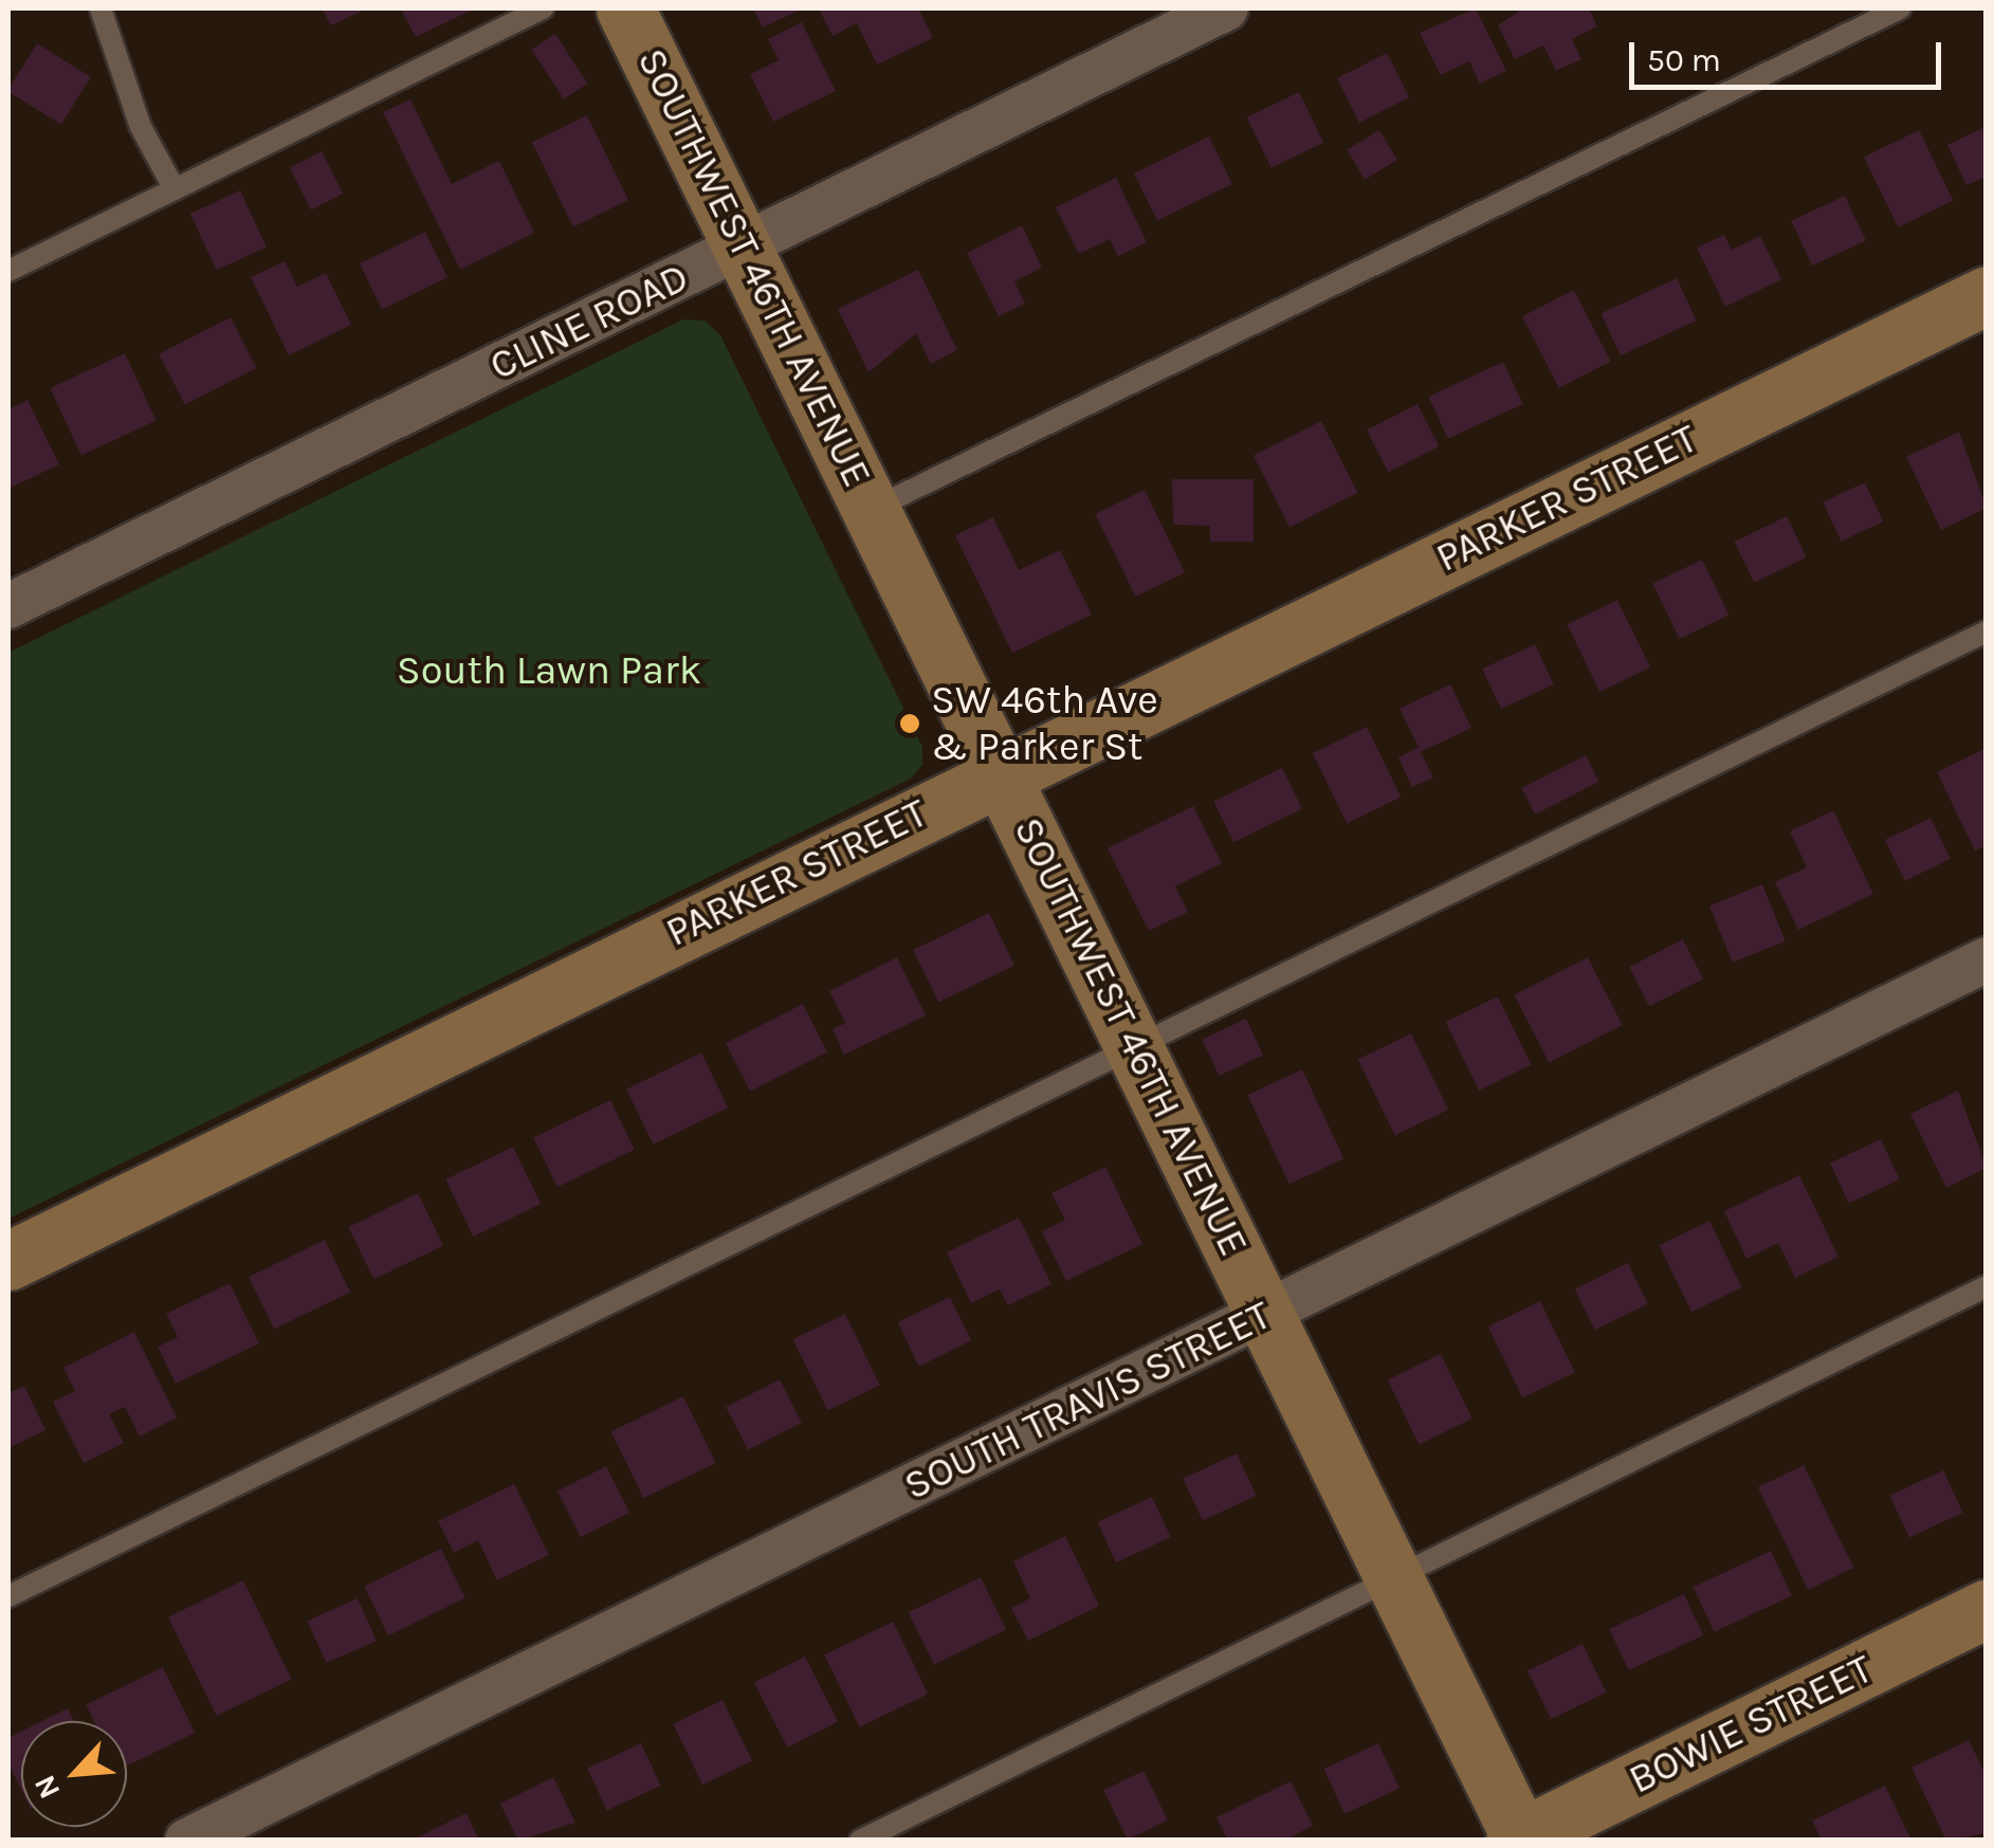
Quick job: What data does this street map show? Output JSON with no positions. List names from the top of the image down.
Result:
{
  "streets": {
    "main road": ["SOUTHWEST 46TH AVENUE", "PARKER STREET", "BOWIE STREET"],
    "street": ["CLINE ROAD", "SOUTH TRAVIS STREET"]
  },
  "crossings": [
    ["SOUTHWEST 46TH AVENUE", "CLINE ROAD"],
    ["SOUTHWEST 46TH AVENUE", "PARKER STREET"],
    ["SOUTHWEST 46TH AVENUE", "SOUTH TRAVIS STREET"],
    ["SOUTHWEST 46TH AVENUE", "BOWIE STREET"]
  ],
  "parks": ["South Lawn Park"],
  "places": ["SW 46th Ave & Parker St"],
  "scale_bar": "50 m",
  "north": "bottom left"
}
